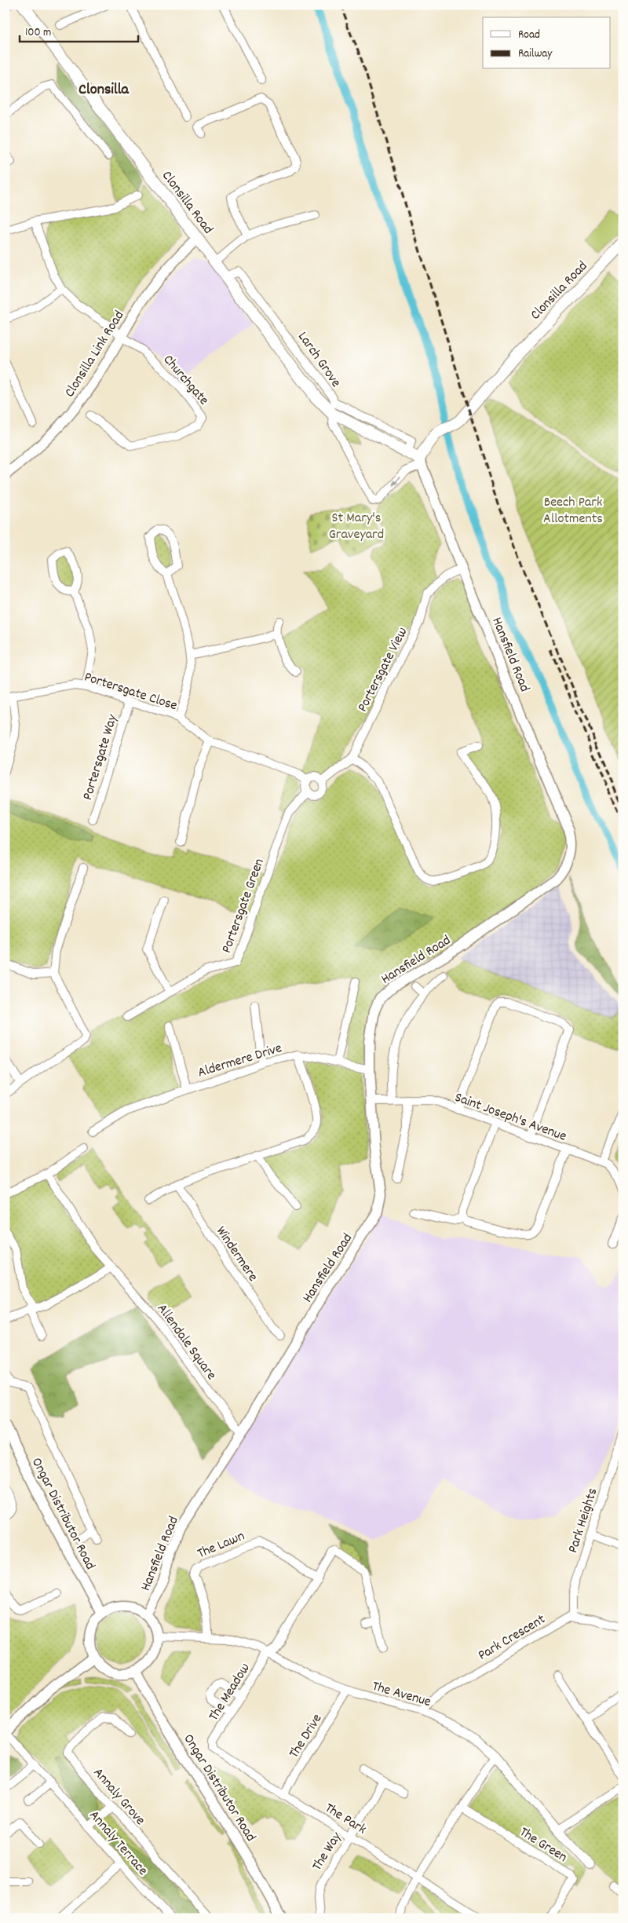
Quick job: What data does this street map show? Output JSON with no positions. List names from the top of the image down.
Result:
{
  "streets": {
    "main road": ["Clonsilla Road"],
    "street": [
      "Clonsilla Link Road",
      "Larch Grove",
      "Churchgate",
      "Hansfield Road",
      "Portersgate View",
      "Portersgate Close",
      "Portersgate Way",
      "Portersgate Green",
      "Aldermere Drive",
      "Saint Joseph's Avenue",
      "Windermere",
      "Allendale Square",
      "Ongar Distributor Road",
      "Park Heights",
      "The Lawn",
      "Park Crescent",
      "The Meadow",
      "The Avenue",
      "The Drive",
      "Annaly Grove",
      "The Park",
      "Annaly Terrace",
      "The Green",
      "The Way"
    ]
  },
  "crossings": [
    ["Clonsilla Road", "Clonsilla Link Road"],
    ["Clonsilla Road", "Larch Grove"],
    ["Clonsilla Road", "Hansfield Road"],
    ["Clonsilla Link Road", "Churchgate"],
    ["Hansfield Road", "Portersgate View"],
    ["Hansfield Road", "Aldermere Drive"],
    ["Hansfield Road", "Saint Joseph's Avenue"],
    ["Hansfield Road", "Allendale Square"],
    ["Hansfield Road", "Ongar Distributor Road"],
    ["Hansfield Road", "The Avenue"],
    ["Portersgate View", "Portersgate Close"],
    ["Portersgate View", "Portersgate Green"],
    ["Portersgate Close", "Portersgate Way"],
    ["Portersgate Close", "Portersgate Green"],
    ["Ongar Distributor Road", "The Avenue"],
    ["Park Heights", "Park Crescent"],
    ["The Lawn", "The Avenue"],
    ["Park Crescent", "The Avenue"],
    ["The Meadow", "The Avenue"],
    ["The Meadow", "The Park"],
    ["The Avenue", "The Drive"],
    ["The Drive", "The Park"],
    ["The Park", "The Way"]
  ],
  "districts": ["Clonsilla"],
  "parks": ["Beech Park Allotments", "St Mary's Graveyard"],
  "legend": ["Road", "Railway"],
  "scale_bar": "100 m"
}
